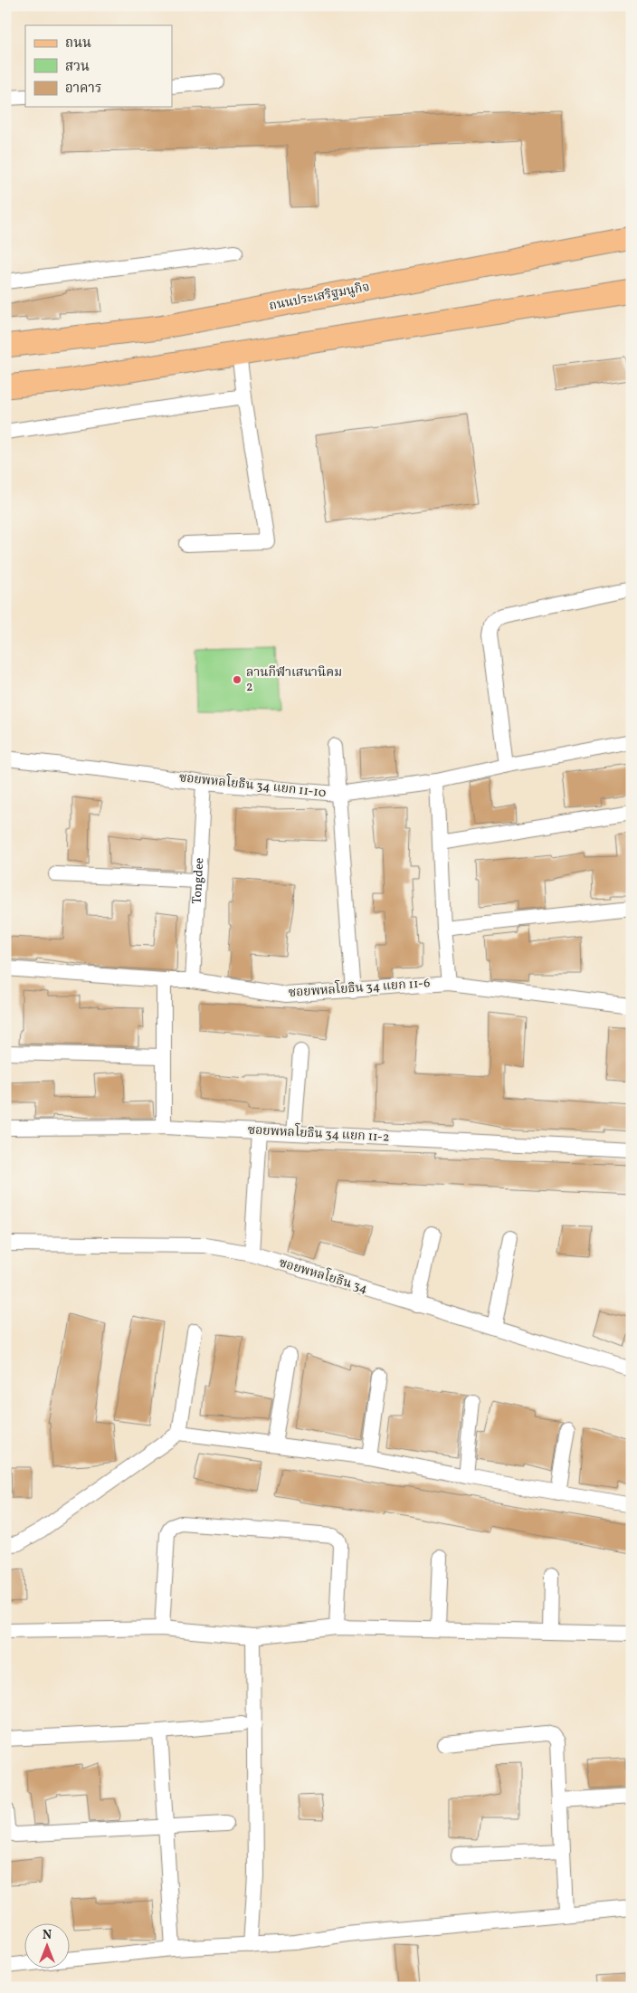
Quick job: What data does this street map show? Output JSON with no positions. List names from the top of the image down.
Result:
{
  "streets": {
    "main road": ["ถนนประเสริฐมนูกิจ"],
    "street": [
      "ซอยพหลโยธิน 34 แยก 11-10",
      "Tongdee",
      "ซอยพหลโยธิน 34 แยก 11-6",
      "ซอยพหลโยธิน 34 แยก 11-2",
      "ซอยพหลโยธิน 34"
    ]
  },
  "crossings": [
    ["ซอยพหลโยธิน 34 แยก 11-10", "Tongdee"],
    ["Tongdee", "ซอยพหลโยธิน 34 แยก 11-6"]
  ],
  "places": ["ลานกีฬาเสนานิคม 2"],
  "legend": ["ถนน", "สวน", "อาคาร"],
  "north": "top"
}
